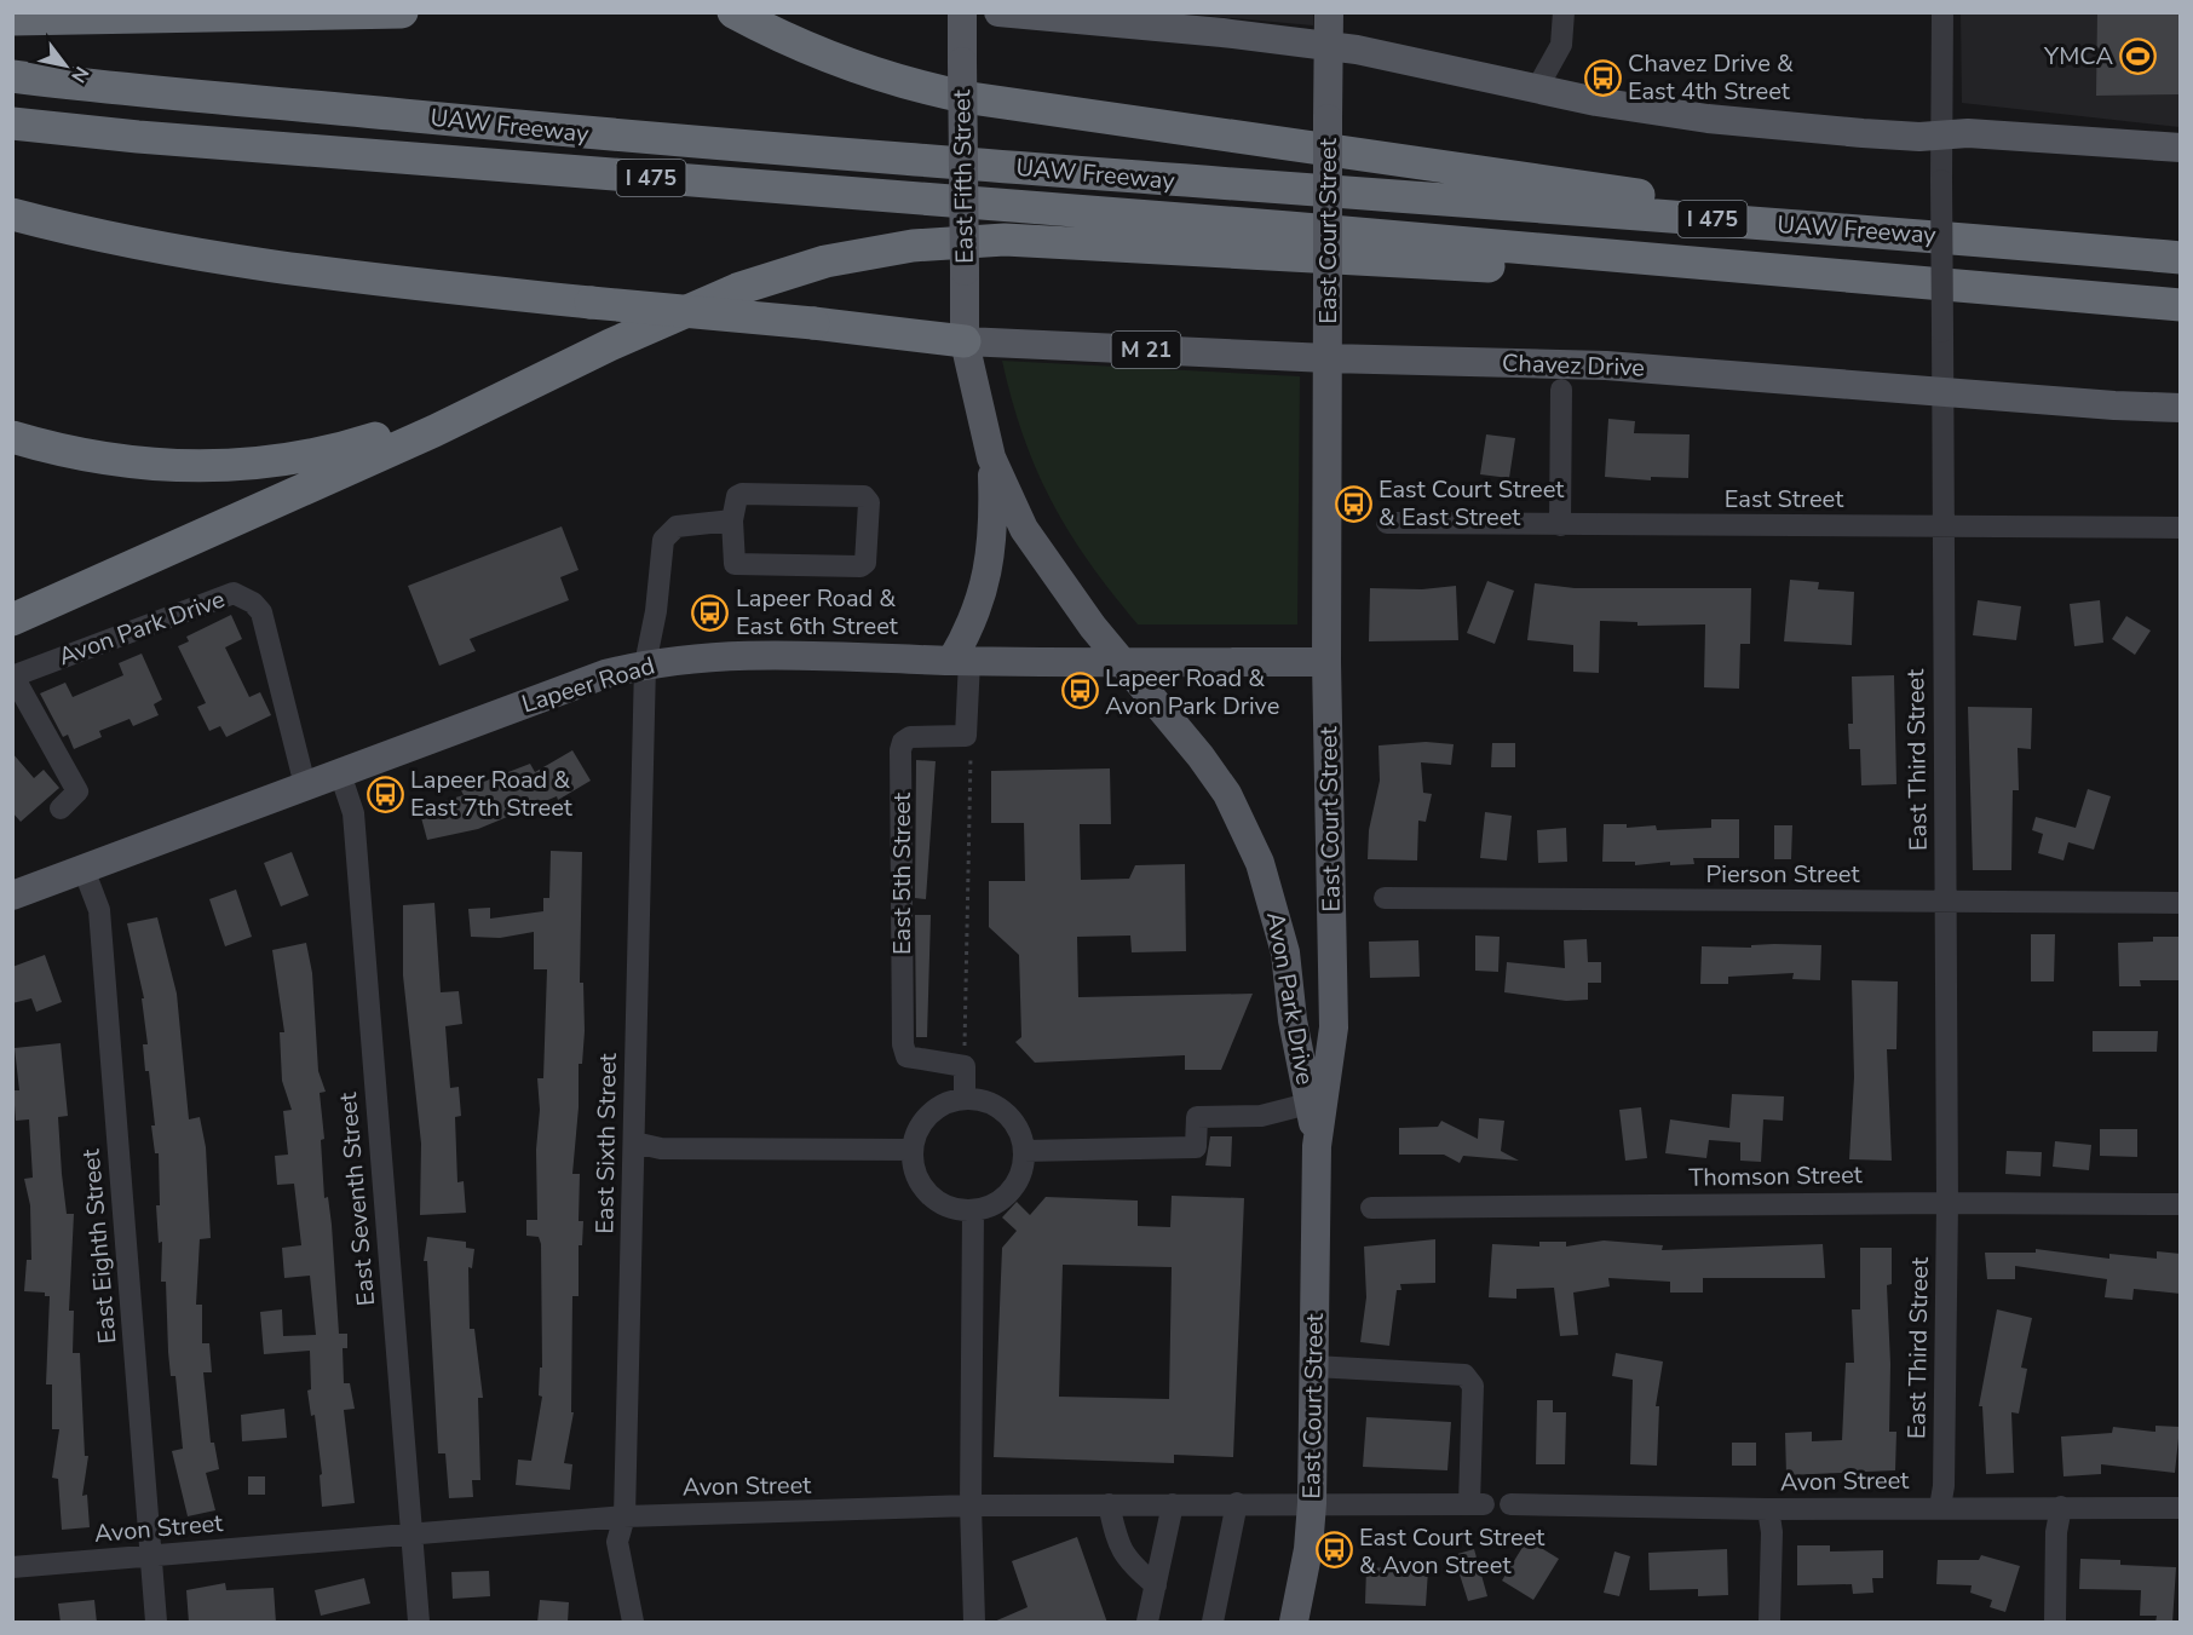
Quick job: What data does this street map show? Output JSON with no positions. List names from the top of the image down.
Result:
{
  "streets": {
    "highway": ["UAW Freeway", "I 475"],
    "main road": [
      "East Fifth Street",
      "East Court Street",
      "M 21",
      "Chavez Drive",
      "Avon Park Drive",
      "Lapeer Road"
    ],
    "street": [
      "East Street",
      "East Third Street",
      "East 5th Street",
      "Pierson Street",
      "East Sixth Street",
      "Thomson Street",
      "East Seventh Street",
      "East Eighth Street",
      "Avon Street"
    ]
  },
  "crossings": [
    ["East Fifth Street", "Chavez Drive"],
    ["East Court Street", "Chavez Drive"],
    ["East Court Street", "Avon Park Drive"],
    ["East Court Street", "Lapeer Road"],
    ["East Court Street", "Avon Street"],
    ["Chavez Drive", "East Third Street"],
    ["East Street", "East Third Street"],
    ["Avon Park Drive", "Lapeer Road"],
    ["Lapeer Road", "East Sixth Street"],
    ["Lapeer Road", "East Seventh Street"],
    ["Lapeer Road", "East Eighth Street"],
    ["East Third Street", "Pierson Street"],
    ["East Third Street", "Thomson Street"],
    ["East Third Street", "Avon Street"],
    ["East Sixth Street", "Avon Street"],
    ["East Seventh Street", "Avon Street"],
    ["East Eighth Street", "Avon Street"]
  ],
  "places": {
    "sports": ["YMCA"],
    "bus stop": [
      "Chavez Drive & East 4th Street",
      "East Court Street & East Street",
      "Lapeer Road & East 6th Street",
      "Lapeer Road & Avon Park Drive",
      "Lapeer Road & East 7th Street",
      "East Court Street & Avon Street"
    ]
  },
  "north": "bottom right"
}
